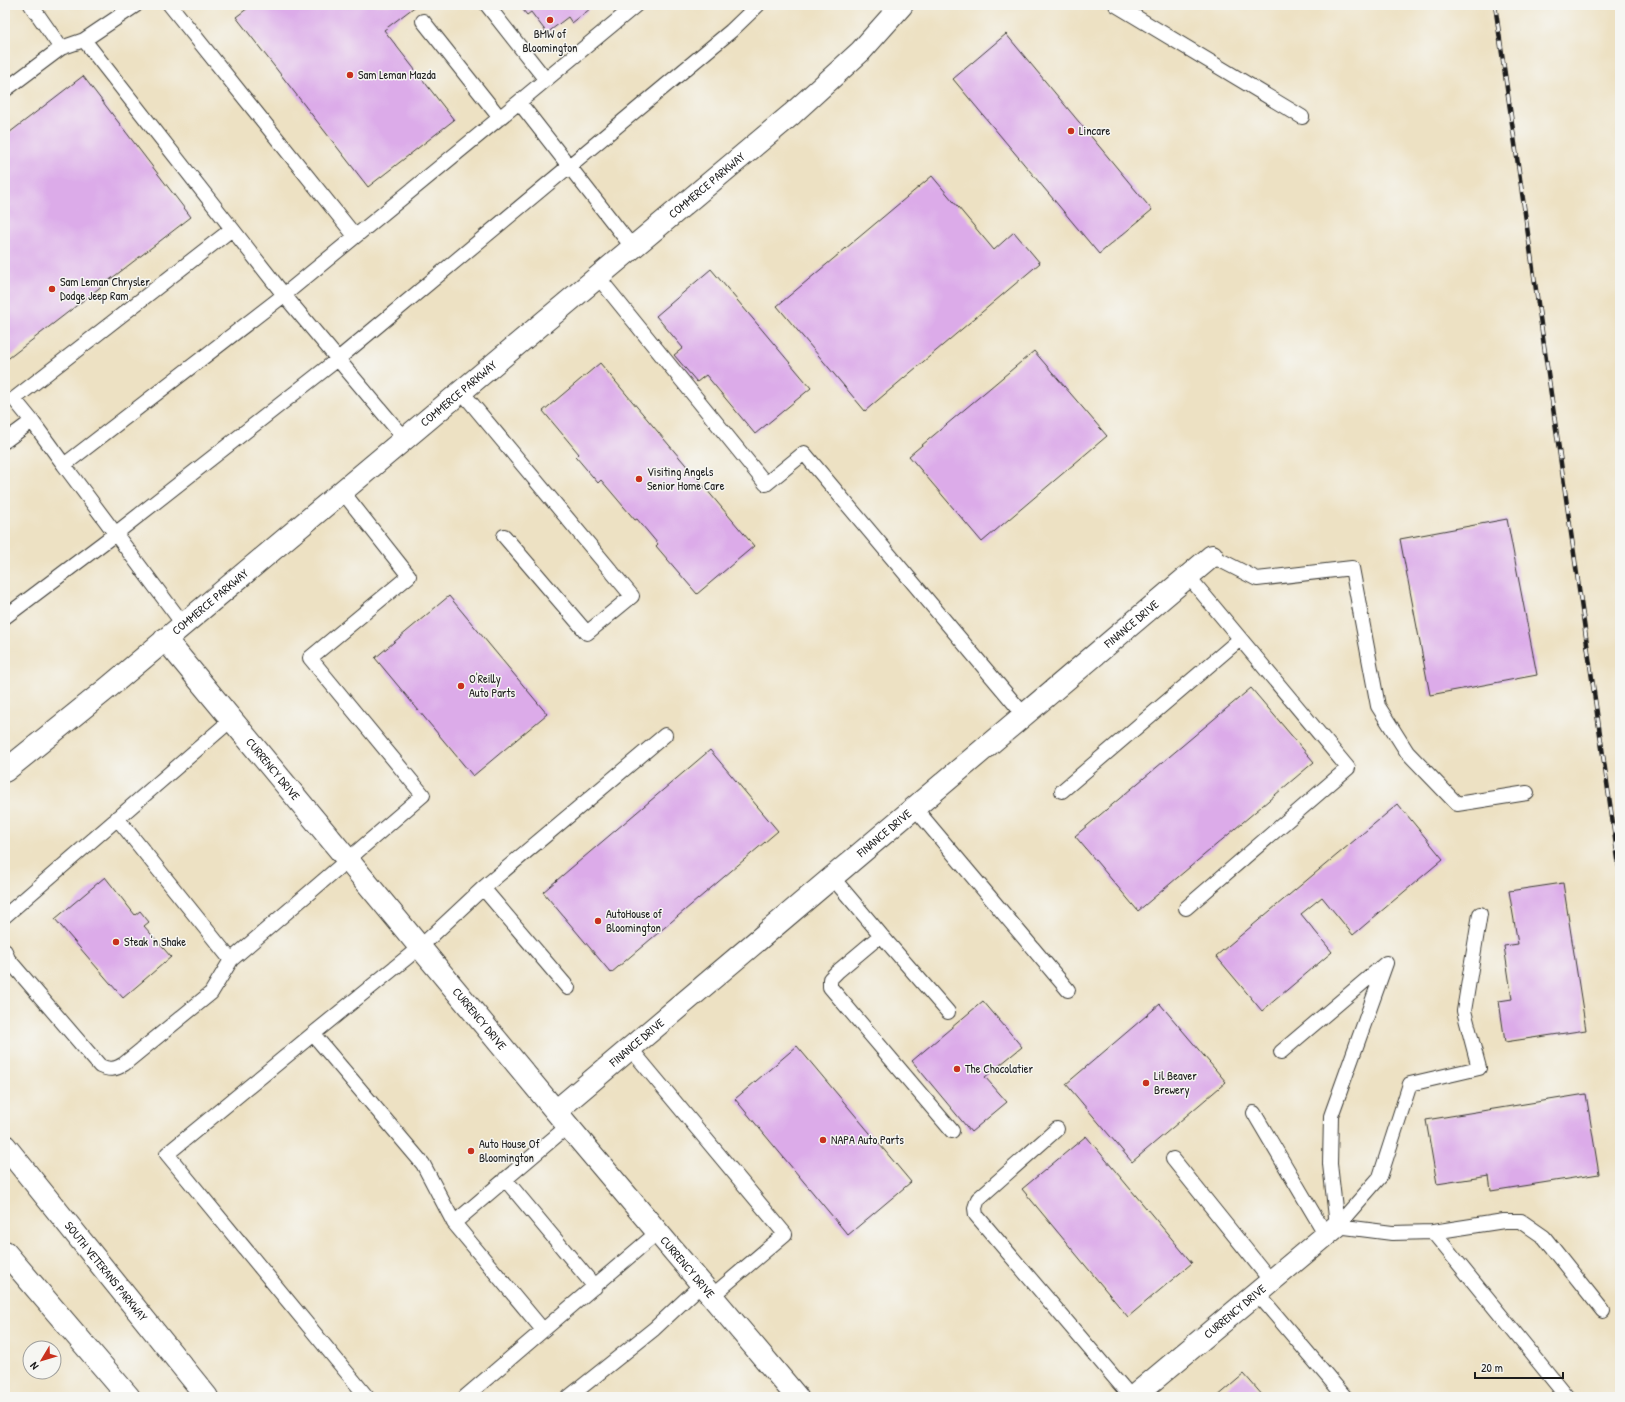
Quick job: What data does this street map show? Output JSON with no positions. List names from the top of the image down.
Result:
{
  "streets": {
    "main road": [
      "COMMERCE PARKWAY",
      "FINANCE DRIVE",
      "CURRENCY DRIVE",
      "SOUTH VETERANS PARKWAY"
    ]
  },
  "crossings": [
    ["COMMERCE PARKWAY", "CURRENCY DRIVE"],
    ["FINANCE DRIVE", "CURRENCY DRIVE"]
  ],
  "places": [
    "BMW of Bloomington",
    "Sam Leman Mazda",
    "Lincare",
    "Sam Leman Chrysler Dodge Jeep Ram",
    "Visiting Angels Senior Home Care",
    "O'Reilly Auto Parts",
    "AutoHouse of Bloomington",
    "Steak 'n Shake",
    "The Chocolatier",
    "Lil Beaver Brewery",
    "NAPA Auto Parts",
    "Auto House Of Bloomington"
  ],
  "scale_bar": "20 m",
  "north": "bottom left"
}
